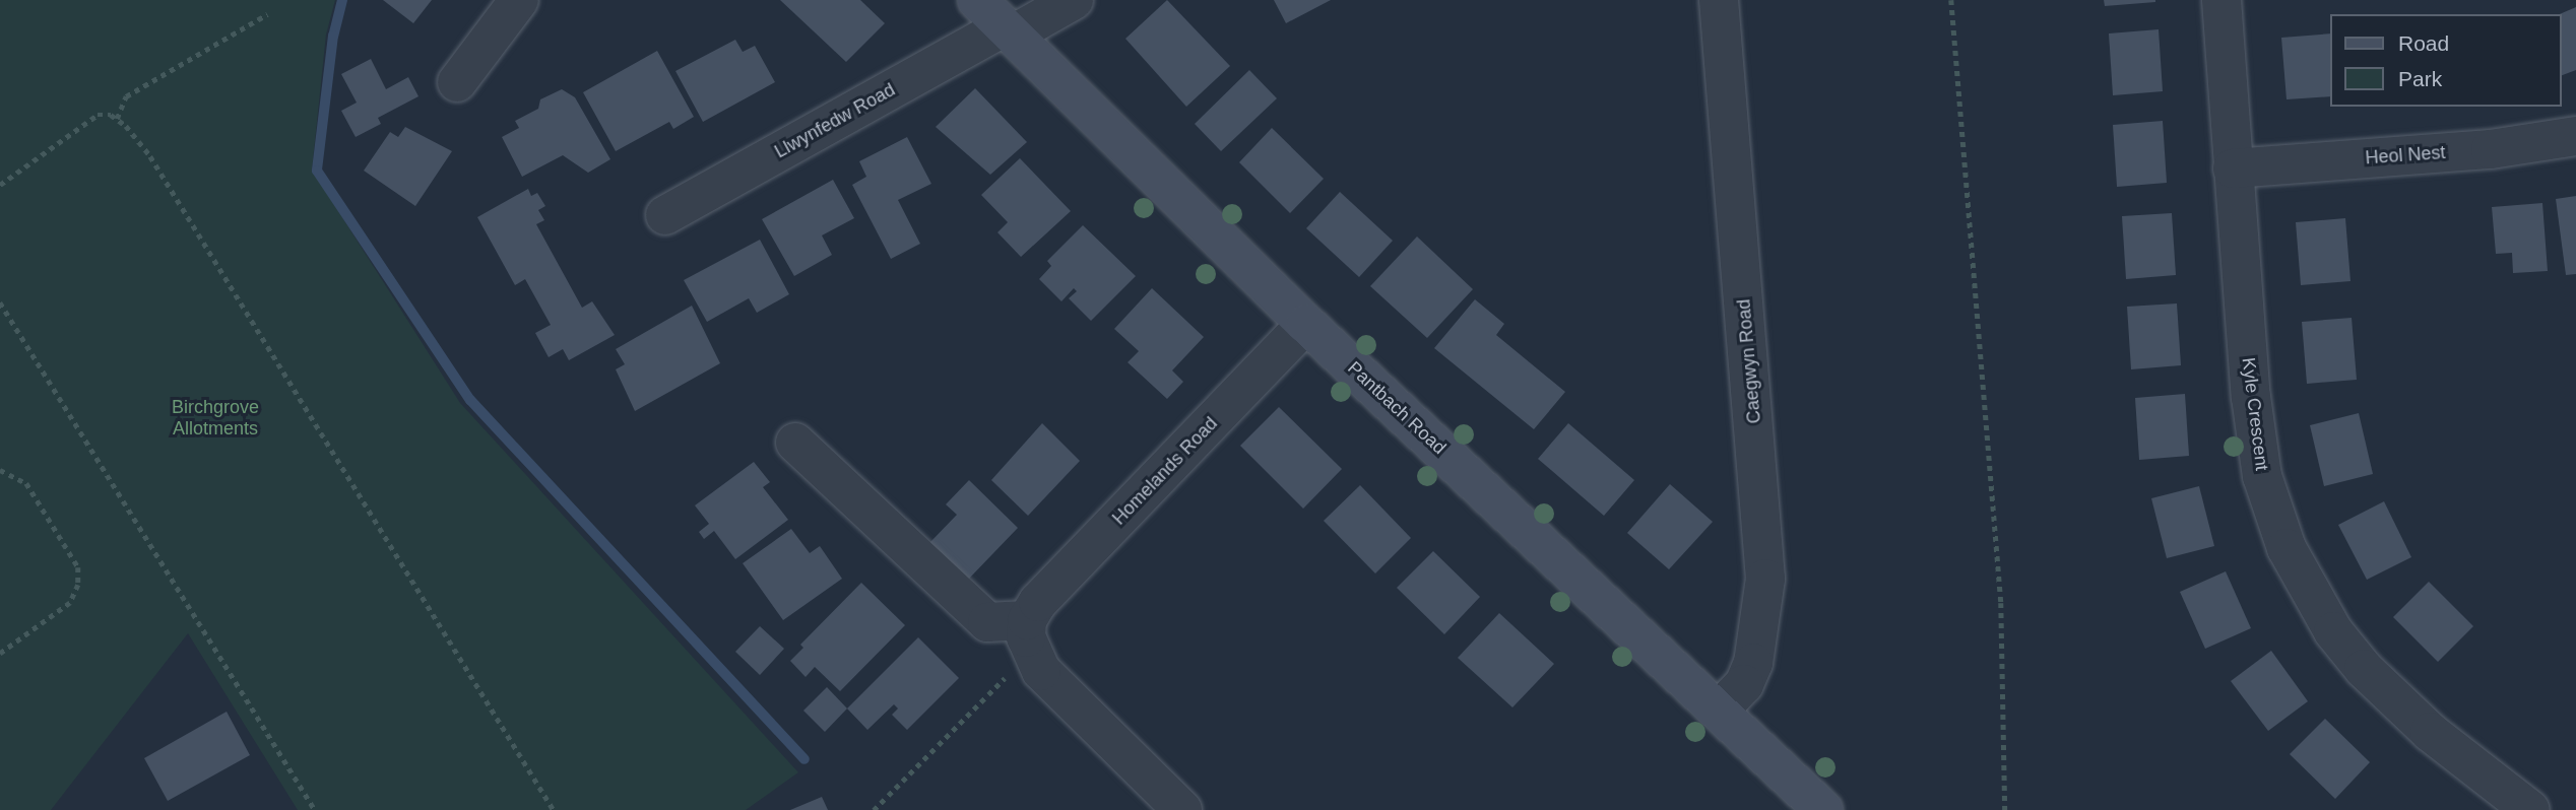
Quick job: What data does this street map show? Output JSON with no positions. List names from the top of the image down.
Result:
{
  "streets": {
    "street": [
      "Llwynfedw Road",
      "Heol Nest",
      "Caegwyn Road",
      "Pantbach Road",
      "Kyle Crescent",
      "Homelands Road"
    ]
  },
  "crossings": [
    ["Llwynfedw Road", "Pantbach Road"],
    ["Heol Nest", "Kyle Crescent"],
    ["Caegwyn Road", "Pantbach Road"],
    ["Pantbach Road", "Homelands Road"]
  ],
  "parks": ["Birchgrove Allotments"],
  "legend": ["Road", "Park"]
}
